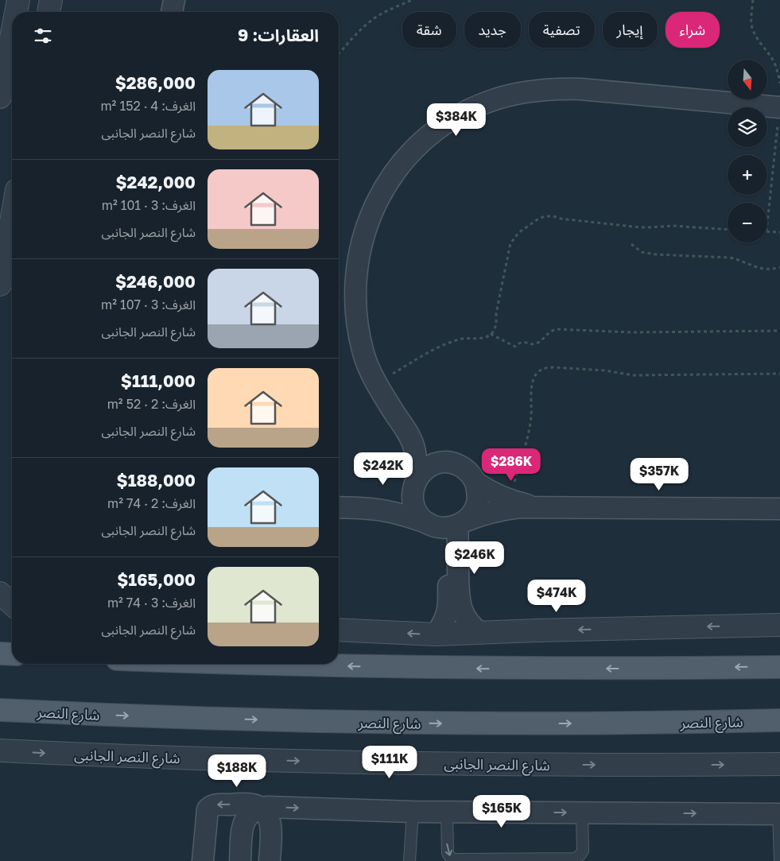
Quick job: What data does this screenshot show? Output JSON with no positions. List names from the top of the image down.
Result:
{
  "streets": {
    "main road": ["شارع النصر"],
    "street": ["شارع النصر الجانبى"]
  },
  "north": "bottom",
  "page": {
    "chip": [
      "شراء",
      "إيجار",
      "تصفية",
      "جديد",
      "شقة"
    ],
    "heading": "العقارات: 9",
    "map_buttons": ["+", "−"],
    "list": [
      {
        "name": "$286,000",
        "note": "الغرف: 4 · 152 m² · شارع النصر الجانبى"
      },
      {
        "name": "$242,000",
        "note": "الغرف: 3 · 101 m² · شارع النصر الجانبى"
      },
      {
        "name": "$246,000",
        "note": "الغرف: 3 · 107 m² · شارع النصر الجانبى"
      },
      {
        "name": "$111,000",
        "note": "الغرف: 2 · 52 m² · شارع النصر الجانبى"
      },
      {
        "name": "$188,000",
        "note": "الغرف: 2 · 74 m² · شارع النصر الجانبى"
      },
      {
        "name": "$165,000",
        "note": "الغرف: 3 · 74 m² · شارع النصر الجانبى"
      }
    ],
    "price": [
      "$384K",
      "$286K",
      "$242K",
      "$357K",
      "$246K",
      "$474K",
      "$111K",
      "$188K",
      "$165K"
    ]
  }
}
